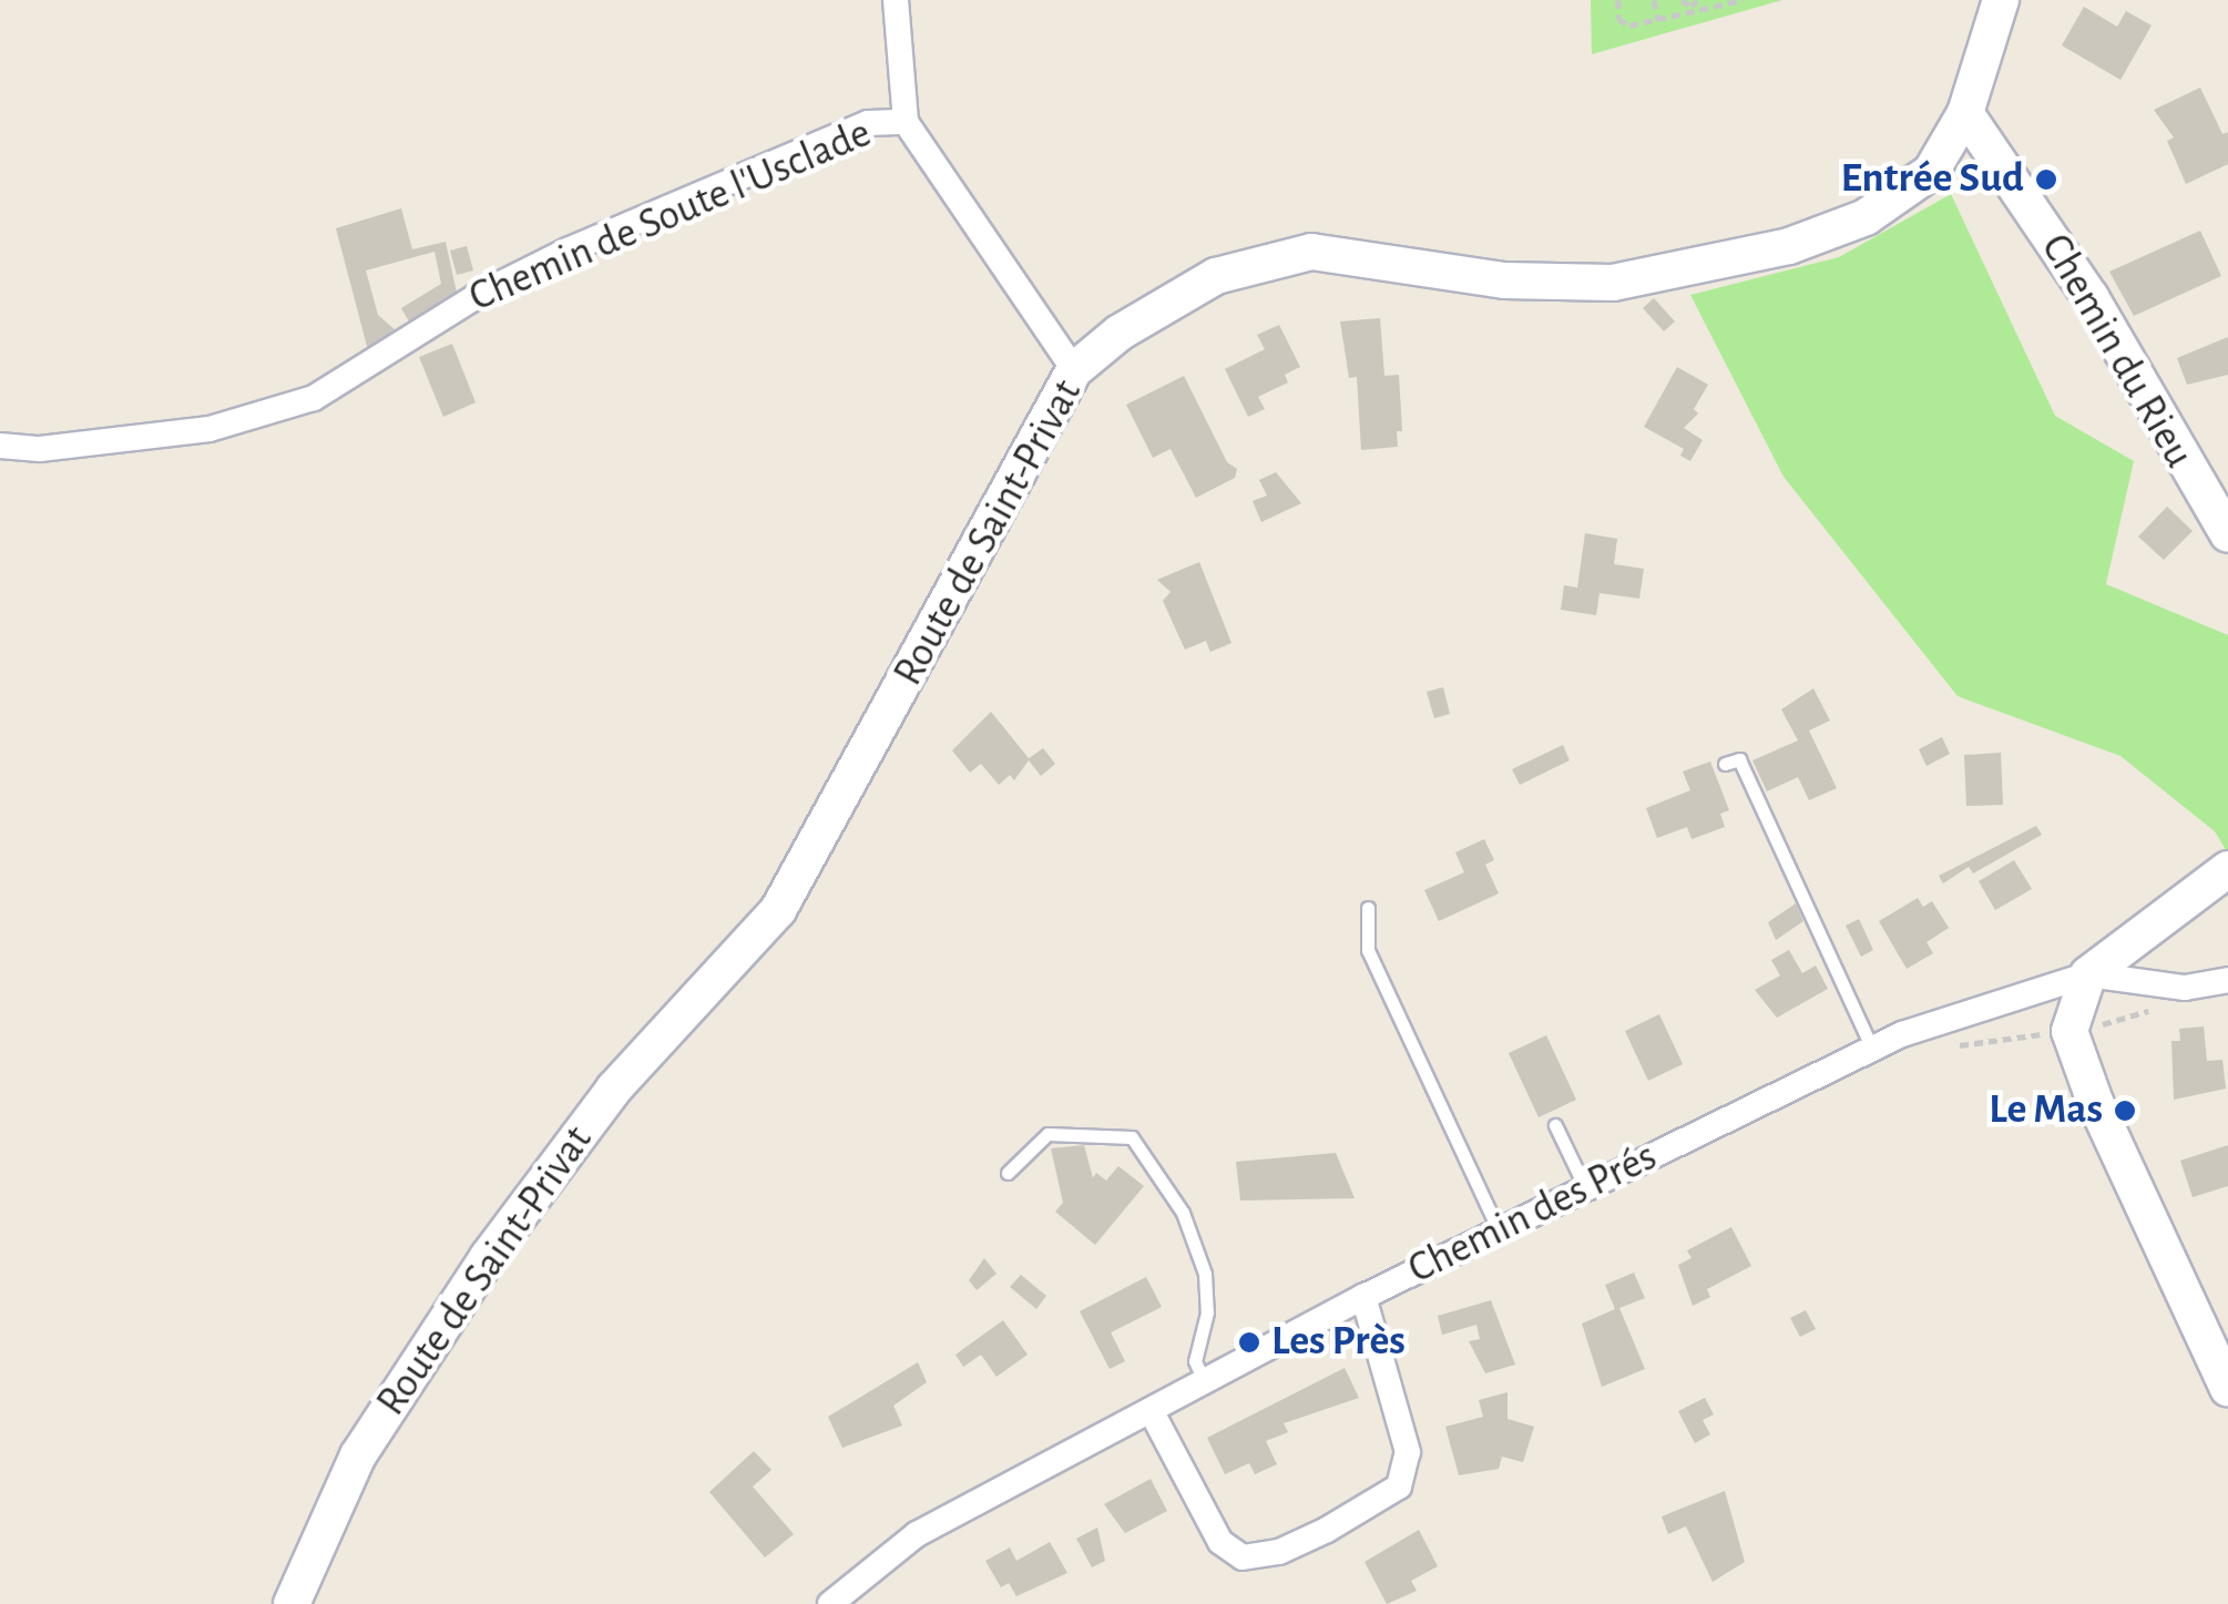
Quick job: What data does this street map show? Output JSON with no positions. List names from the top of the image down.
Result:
{
  "streets": {
    "street": [
      "Chemin de Soute l'Usclade",
      "Chemin du Rieu",
      "Route de Saint-Privat",
      "Chemin des Prés"
    ]
  },
  "crossings": [
    ["Chemin du Rieu", "Route de Saint-Privat"]
  ],
  "places": ["Entrée Sud", "Le Mas", "Les Près"]
}
